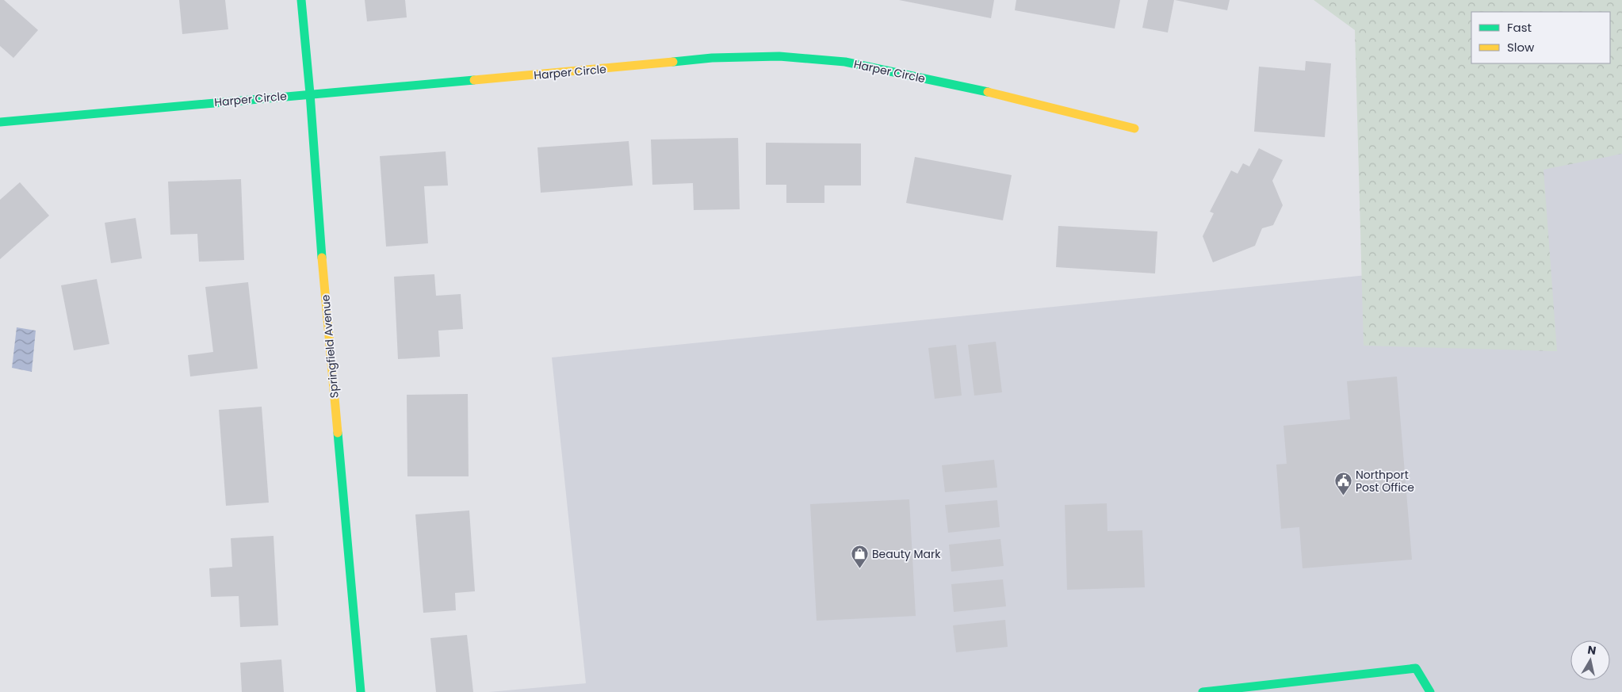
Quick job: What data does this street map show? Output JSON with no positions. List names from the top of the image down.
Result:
{
  "streets": {
    "street": ["Harper Circle", "Springfield Avenue"]
  },
  "crossings": [
    ["Harper Circle", "Springfield Avenue"]
  ],
  "places": {
    "public building": ["Northport Post Office"],
    "shop": ["Beauty Mark"]
  },
  "legend": ["Fast", "Slow"],
  "north": "top"
}
